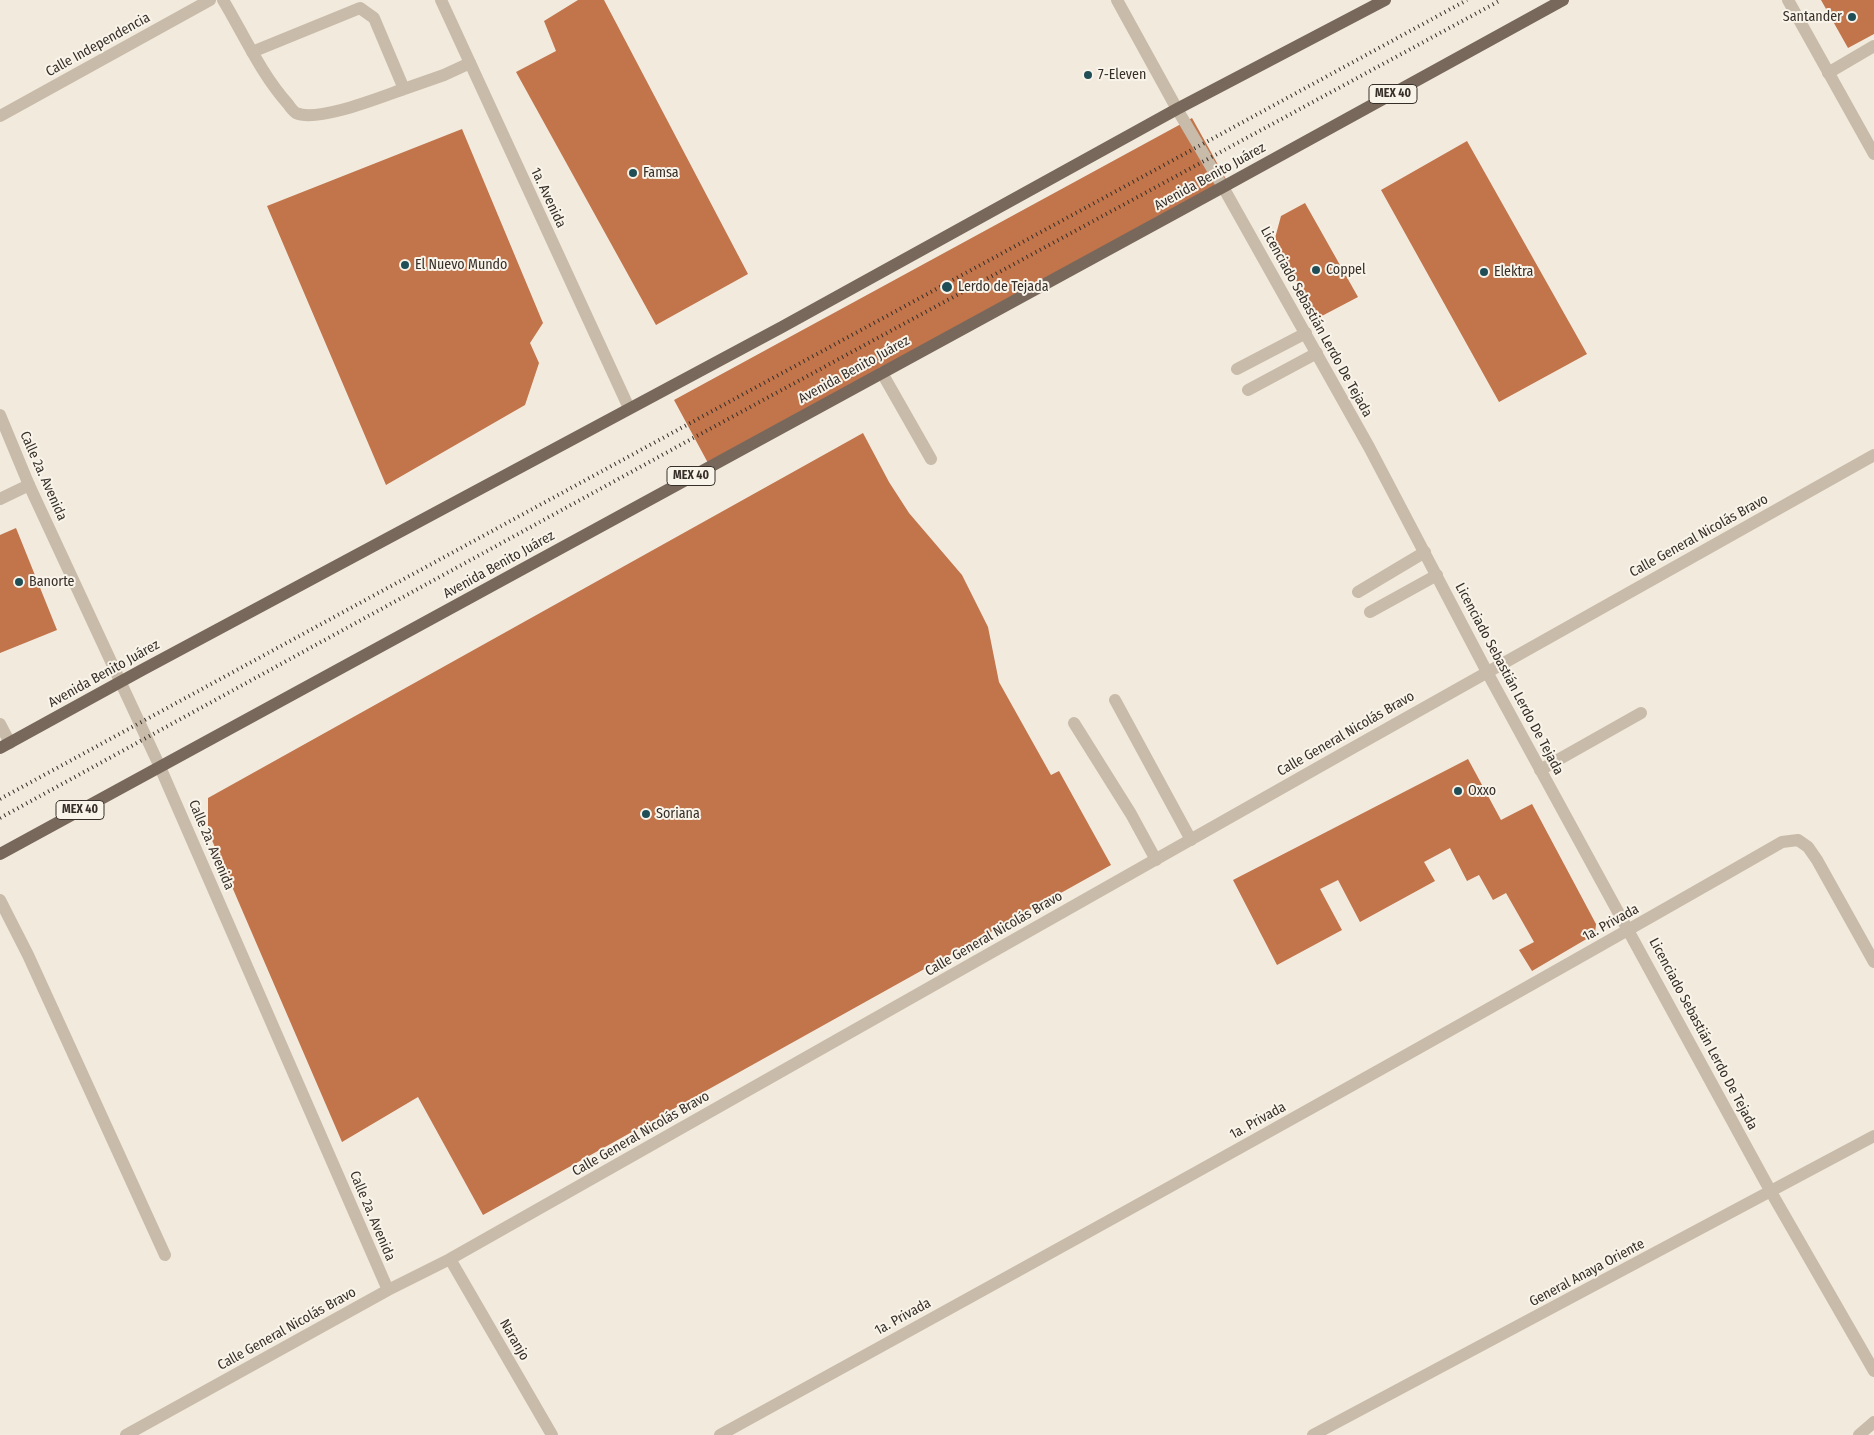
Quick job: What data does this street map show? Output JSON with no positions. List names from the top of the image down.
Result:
{
  "streets": {
    "main road": ["MEX 40", "Avenida Benito Juárez"],
    "street": [
      "Calle Independencia",
      "1a. Avenida",
      "Licenciado Sebastián Lerdo De Tejada",
      "Calle 2a. Avenida",
      "Calle General Nicolás Bravo",
      "1a. Privada",
      "General Anaya Oriente",
      "Naranjo"
    ]
  },
  "crossings": [
    ["MEX 40", "Avenida Benito Juárez"],
    ["MEX 40", "Calle 2a. Avenida"],
    ["Avenida Benito Juárez", "1a. Avenida"],
    ["Avenida Benito Juárez", "Licenciado Sebastián Lerdo De Tejada"],
    ["Avenida Benito Juárez", "Calle 2a. Avenida"],
    ["Licenciado Sebastián Lerdo De Tejada", "Calle General Nicolás Bravo"],
    ["Licenciado Sebastián Lerdo De Tejada", "1a. Privada"],
    ["Licenciado Sebastián Lerdo De Tejada", "General Anaya Oriente"],
    ["Calle 2a. Avenida", "Calle General Nicolás Bravo"],
    ["Calle General Nicolás Bravo", "Naranjo"]
  ],
  "places": [
    "Santander",
    "7-Eleven",
    "Famsa",
    "El Nuevo Mundo",
    "Coppel",
    "Elektra",
    "Lerdo de Tejada",
    "Banorte",
    "Oxxo",
    "Soriana"
  ]
}
